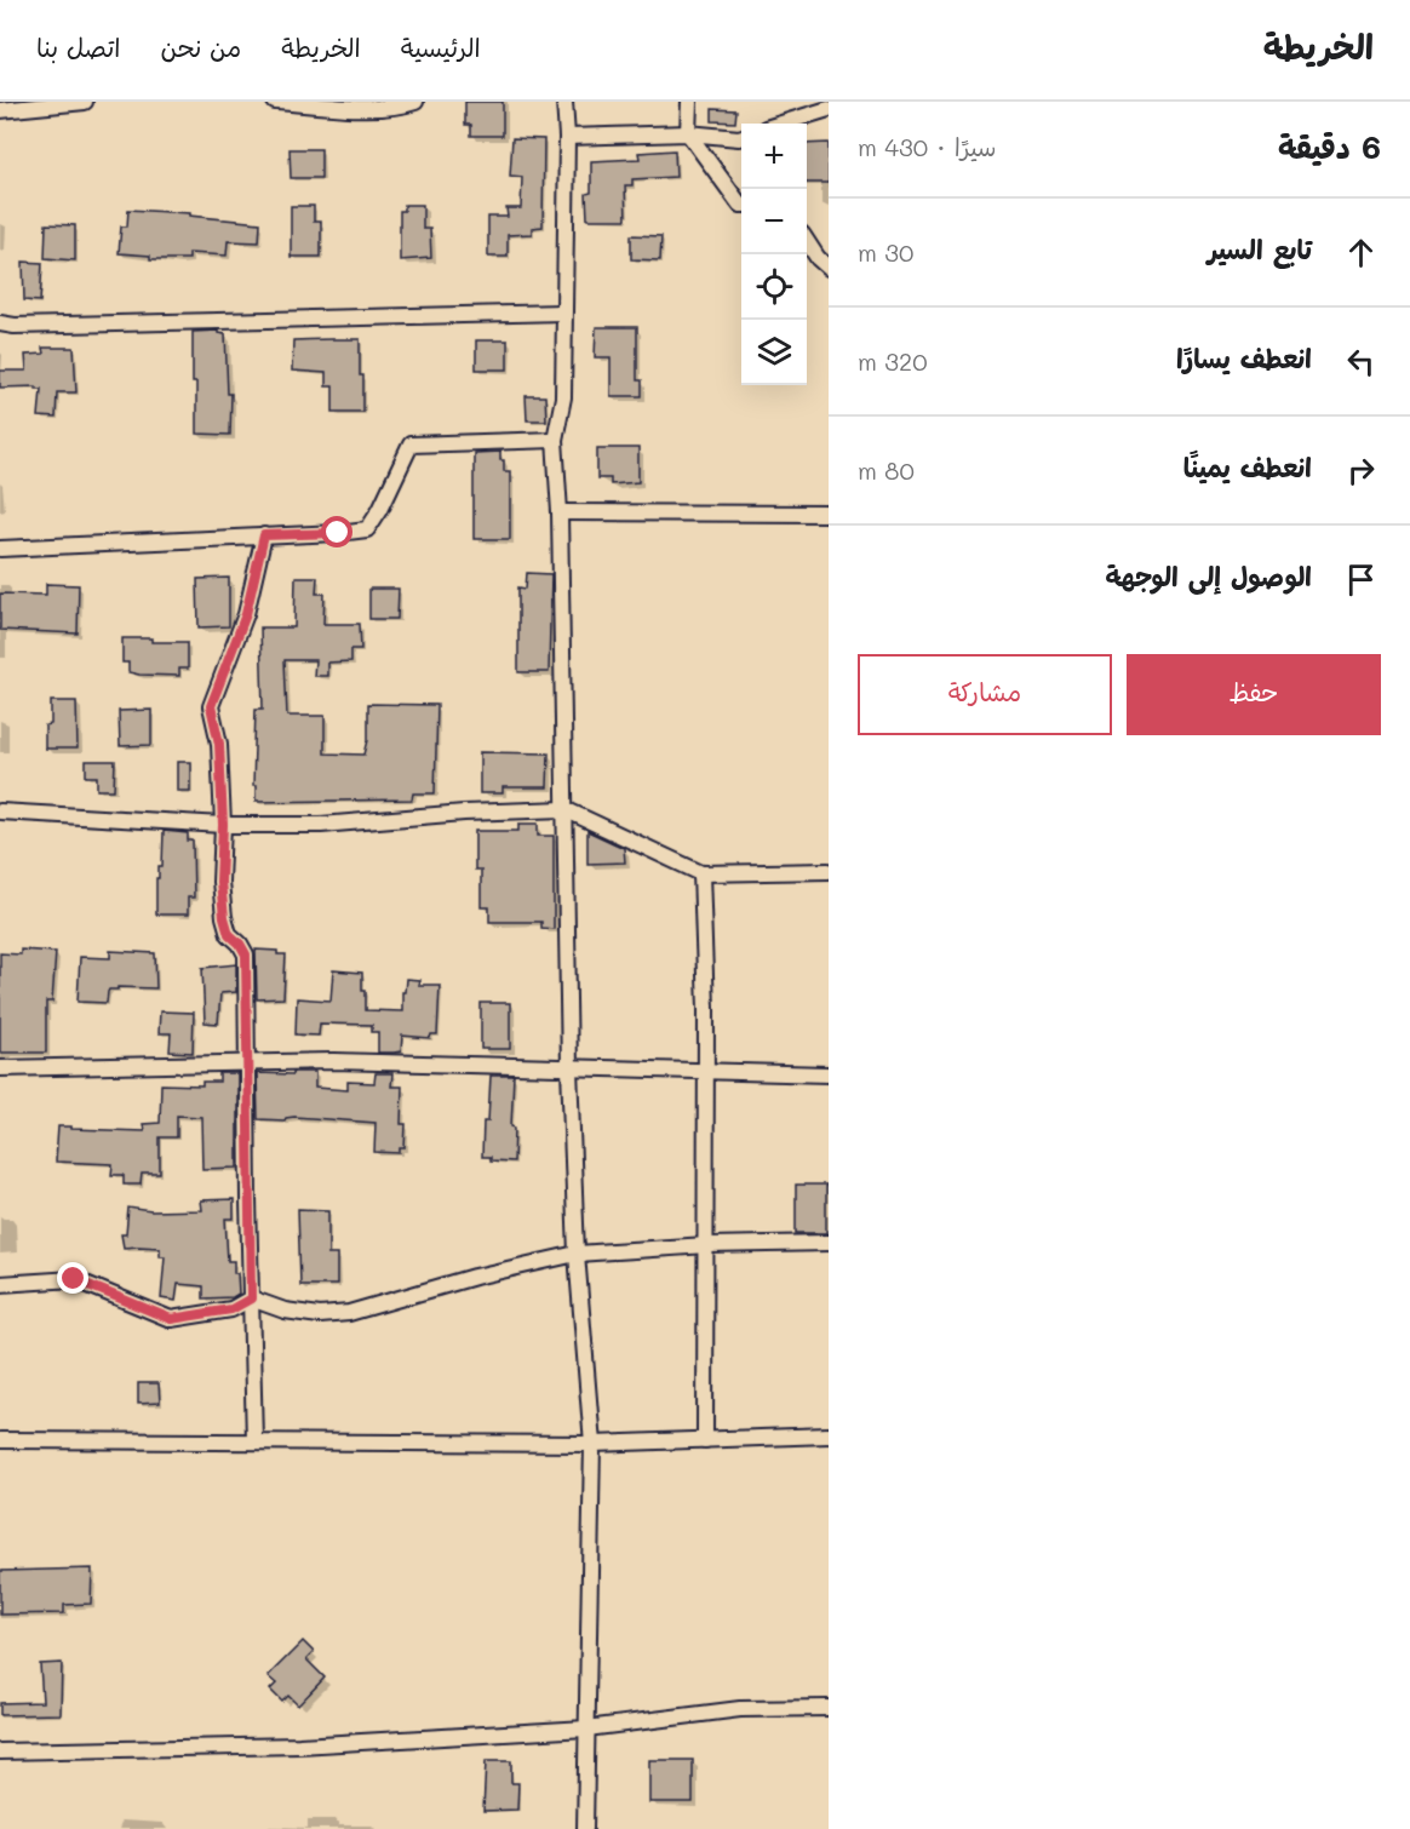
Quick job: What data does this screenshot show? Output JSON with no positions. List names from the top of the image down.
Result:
{
  "page": {
    "header": "الخريطة",
    "nav": [
      "الرئيسية",
      "الخريطة",
      "من نحن",
      "اتصل بنا"
    ],
    "heading": ["6 دقيقة", "سيرًا · 430 m"],
    "map_buttons": ["+", "−"],
    "list": [
      ["تابع السير", "30 m"],
      ["انعطف يسارًا", "320 m"],
      ["انعطف يمينًا", "80 m"],
      "الوصول إلى الوجهة"
    ],
    "buttons": ["حفظ", "مشاركة"]
  }
}
